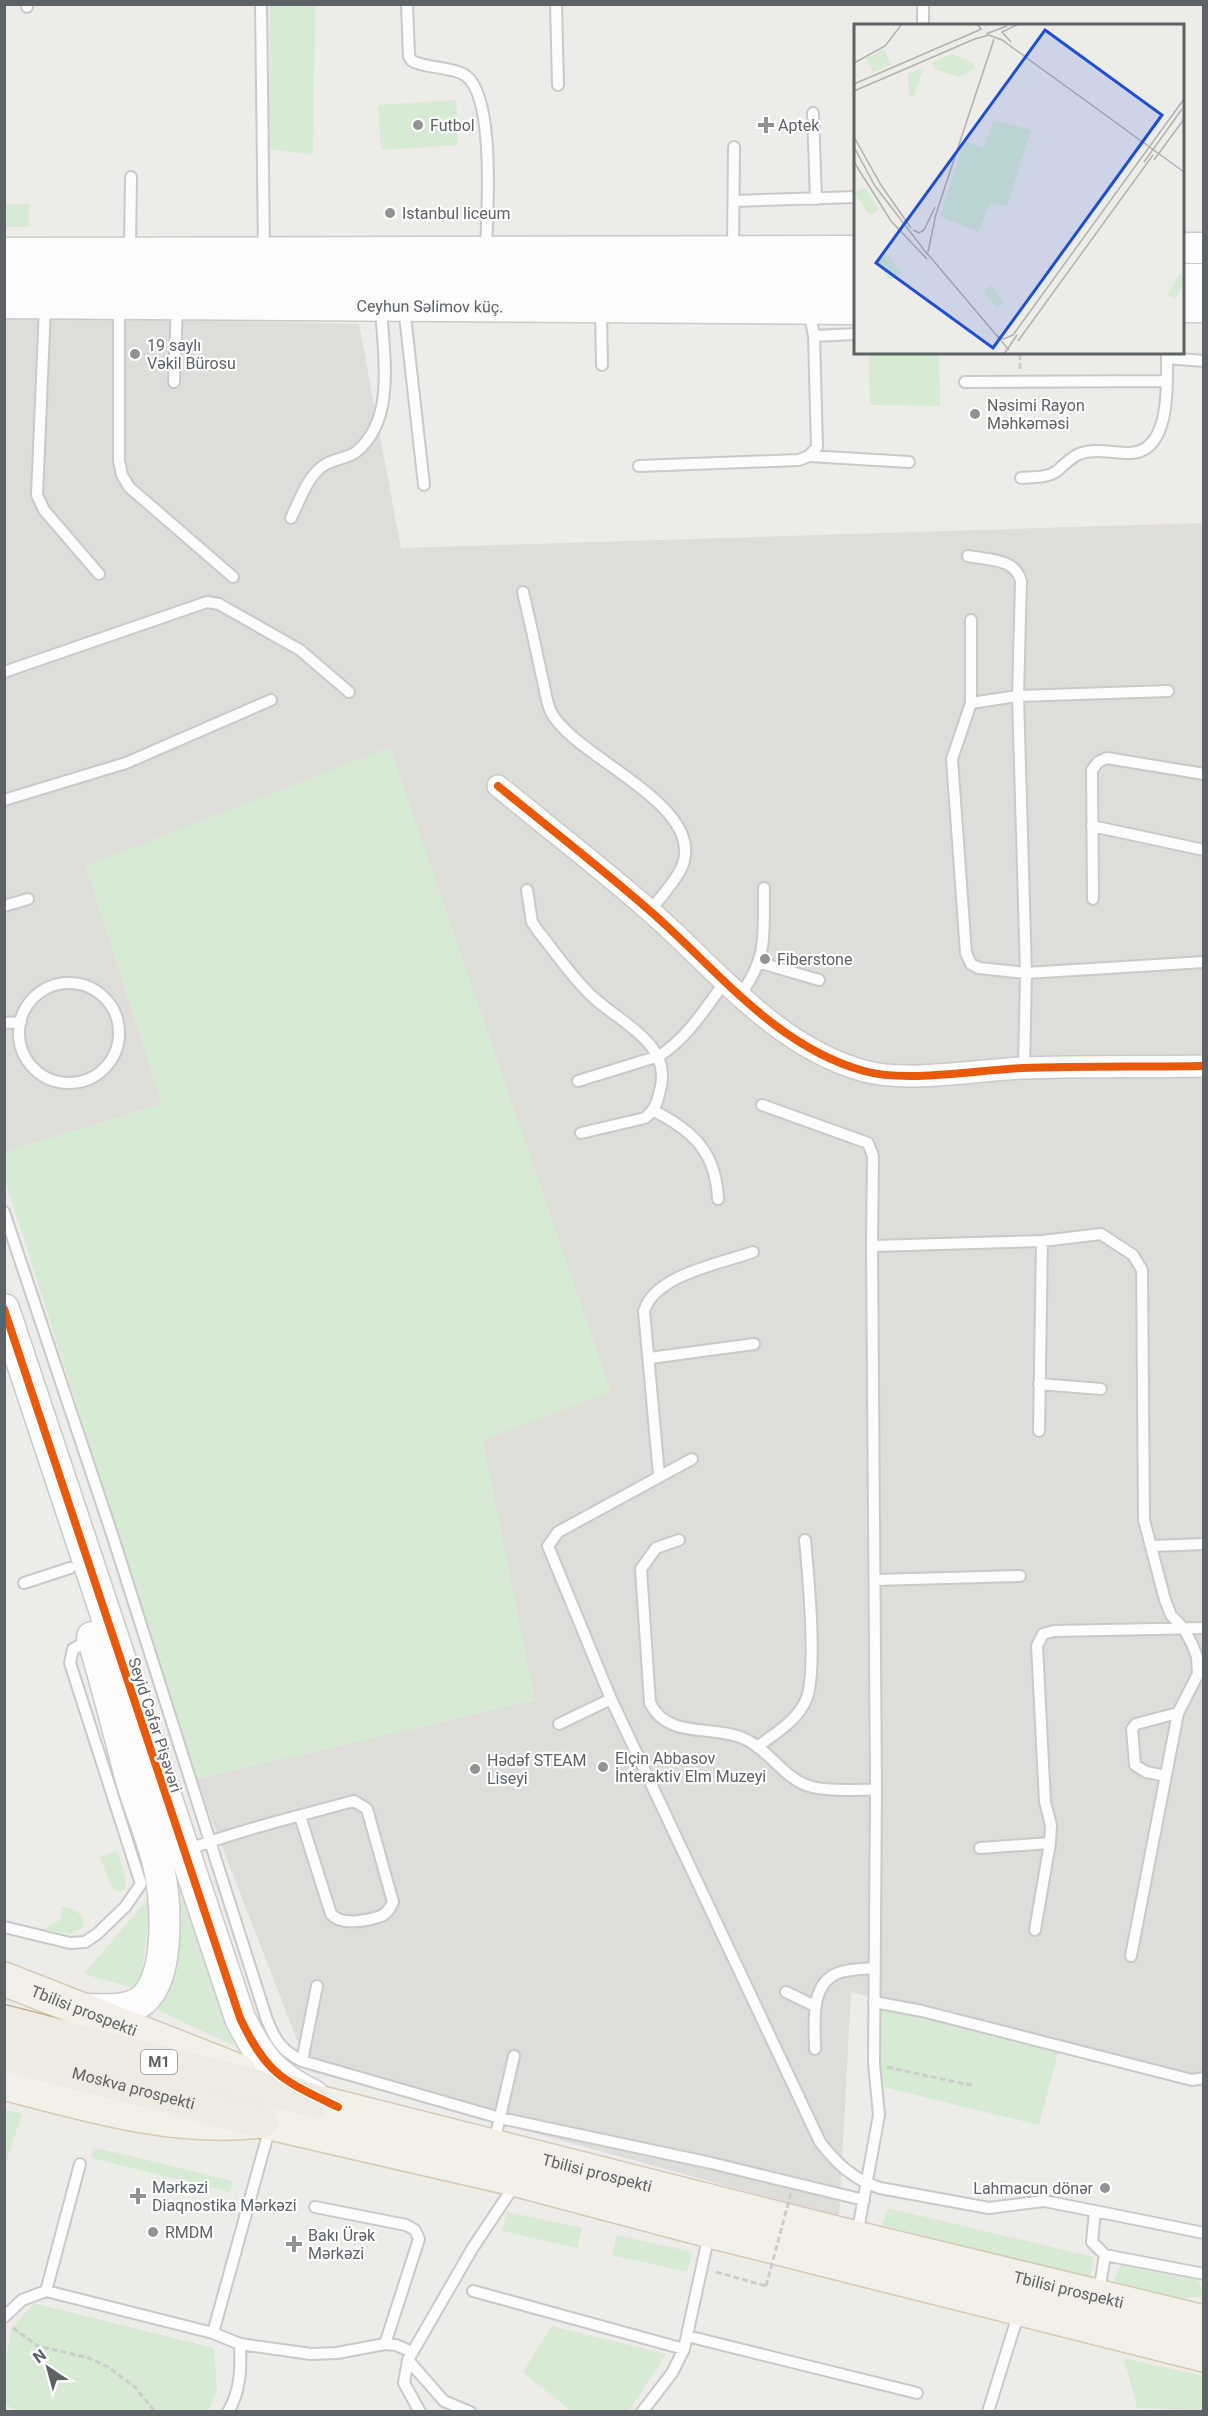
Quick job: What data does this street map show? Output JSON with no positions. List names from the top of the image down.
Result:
{
  "streets": {
    "highway": ["M1", "Moskva prospekti"],
    "main road": ["Ceyhun Səlimov küç.", "Seyid Cəfər Pişəvəri", "Tbilisi prospekti"]
  },
  "crossings": [
    ["Seyid Cəfər Pişəvəri", "Tbilisi prospekti"],
    ["Seyid Cəfər Pişəvəri", "Moskva prospekti"],
    ["Tbilisi prospekti", "Moskva prospekti"]
  ],
  "places": {
    "other": [
      "Futbol",
      "Istanbul liceum",
      "19 saylı Vəkil Bürosu",
      "Nəsimi Rayon Məhkəməsi",
      "Fiberstone",
      "Elçin Abbasov İnteraktiv Elm Muzeyi",
      "Hədəf STEAM Liseyi",
      "Lahmacun dönər",
      "RMDM"
    ],
    "health": ["Aptek", "Mərkəzi Diaqnostika Mərkəzi", "Bakı Ürək Mərkəzi"]
  },
  "north": "top left"
}
